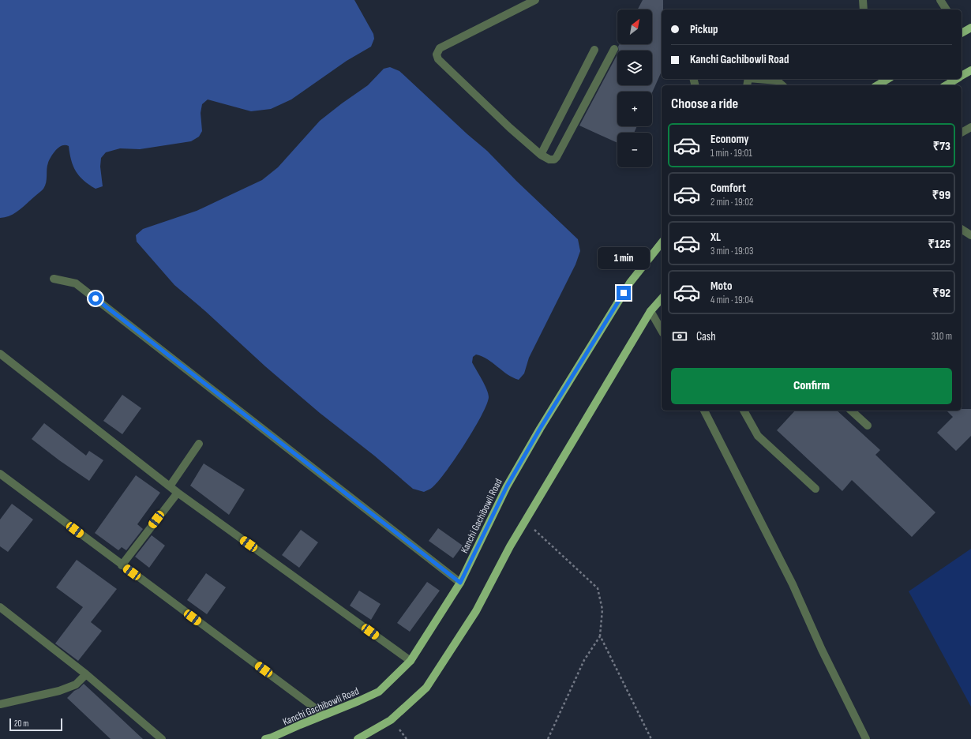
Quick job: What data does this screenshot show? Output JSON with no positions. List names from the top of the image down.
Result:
{
  "streets": {
    "main road": ["Kanchi Gachibowli Road"]
  },
  "scale_bar": "20 m",
  "north": "top right",
  "page": {
    "map_buttons": ["+", "−"],
    "banner": ["Pickup", "Kanchi Gachibowli Road"],
    "heading": "Choose a ride",
    "list": [
      {
        "name": "Economy",
        "note": "1 min · 19:01",
        "value": "₹73"
      },
      {
        "name": "Comfort",
        "note": "2 min · 19:02",
        "value": "₹99"
      },
      {
        "name": "XL",
        "note": "3 min · 19:03",
        "value": "₹125"
      },
      {
        "name": "Moto",
        "note": "4 min · 19:04",
        "value": "₹92"
      }
    ],
    "bubble": "1 min",
    "pay": ["Cash", "310 m"],
    "buttons": "Confirm",
    "scale": "20 m"
  }
}
